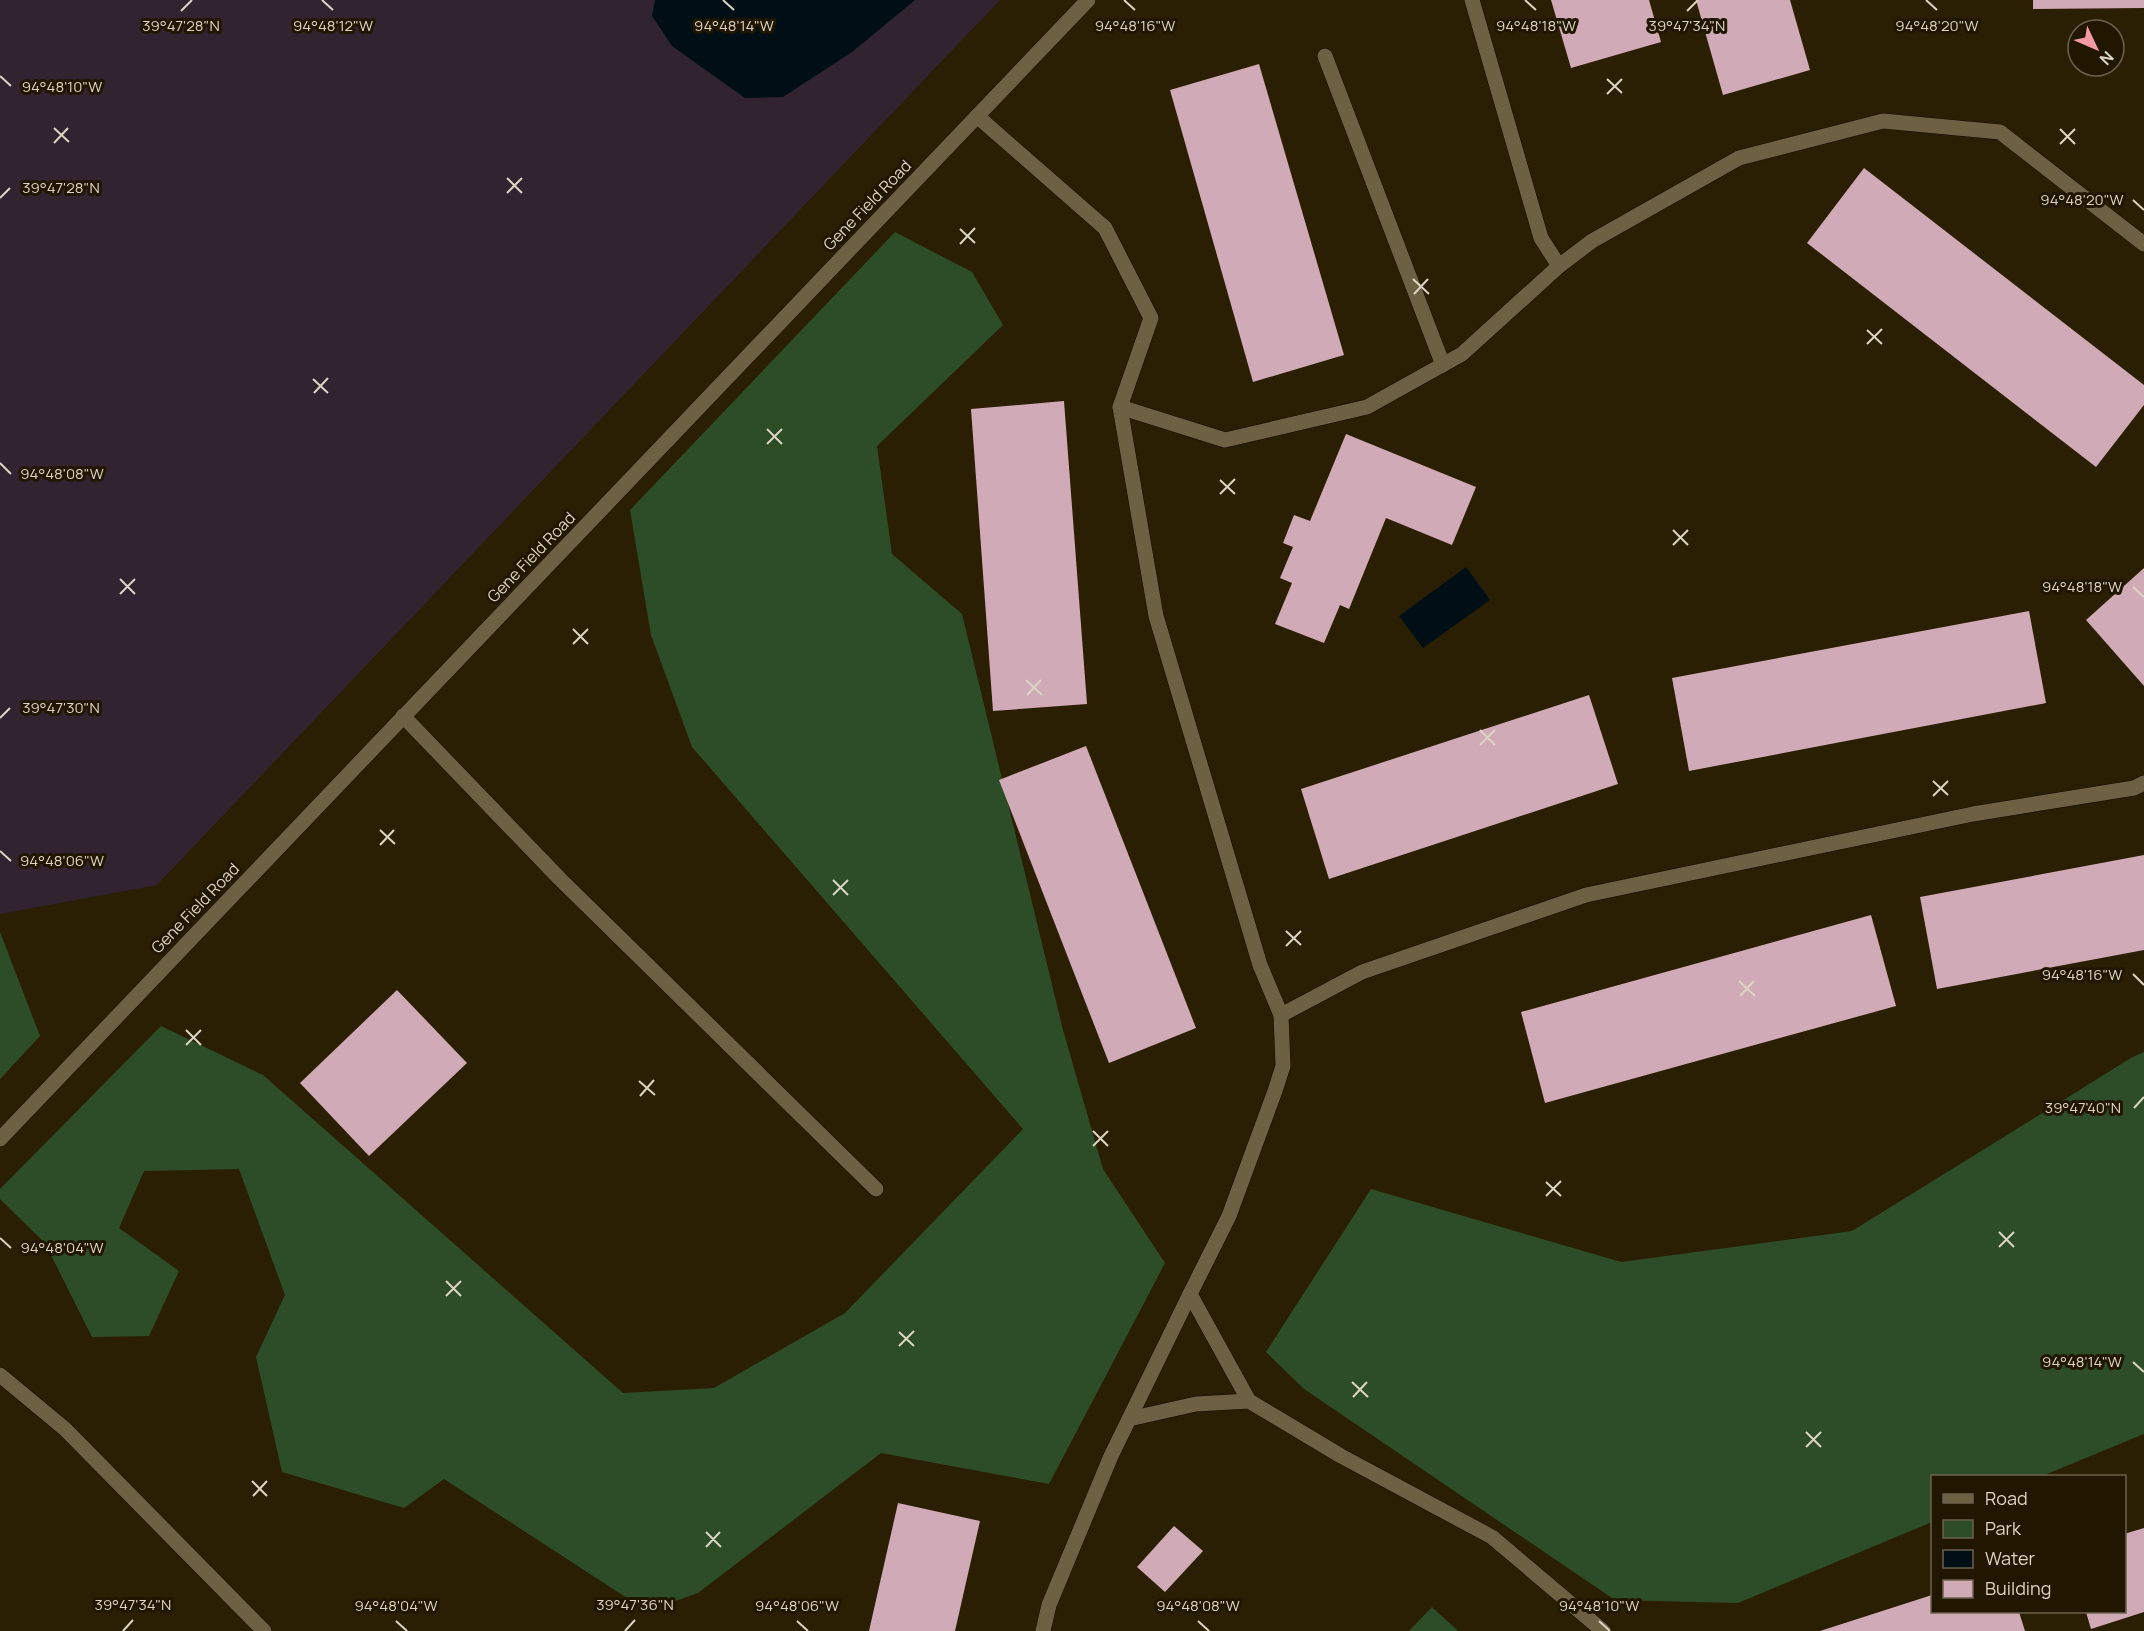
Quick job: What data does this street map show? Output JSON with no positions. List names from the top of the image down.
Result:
{
  "streets": {
    "street": ["Gene Field Road"]
  },
  "legend": [
    "Road",
    "Park",
    "Water",
    "Building"
  ],
  "north": "bottom right",
  "coordinates": [
    "94°48'20\"W",
    "94°48'12\"W",
    "94°48'14\"W",
    "94°48'16\"W",
    "94°48'18\"W",
    "39°47'28\"N",
    "39°47'34\"N",
    "94°48'10\"W",
    "94°48'08\"W",
    "39°47'30\"N",
    "94°48'06\"W",
    "39°47'40\"N",
    "94°48'04\"W",
    "39°47'36\"N"
  ]
}
